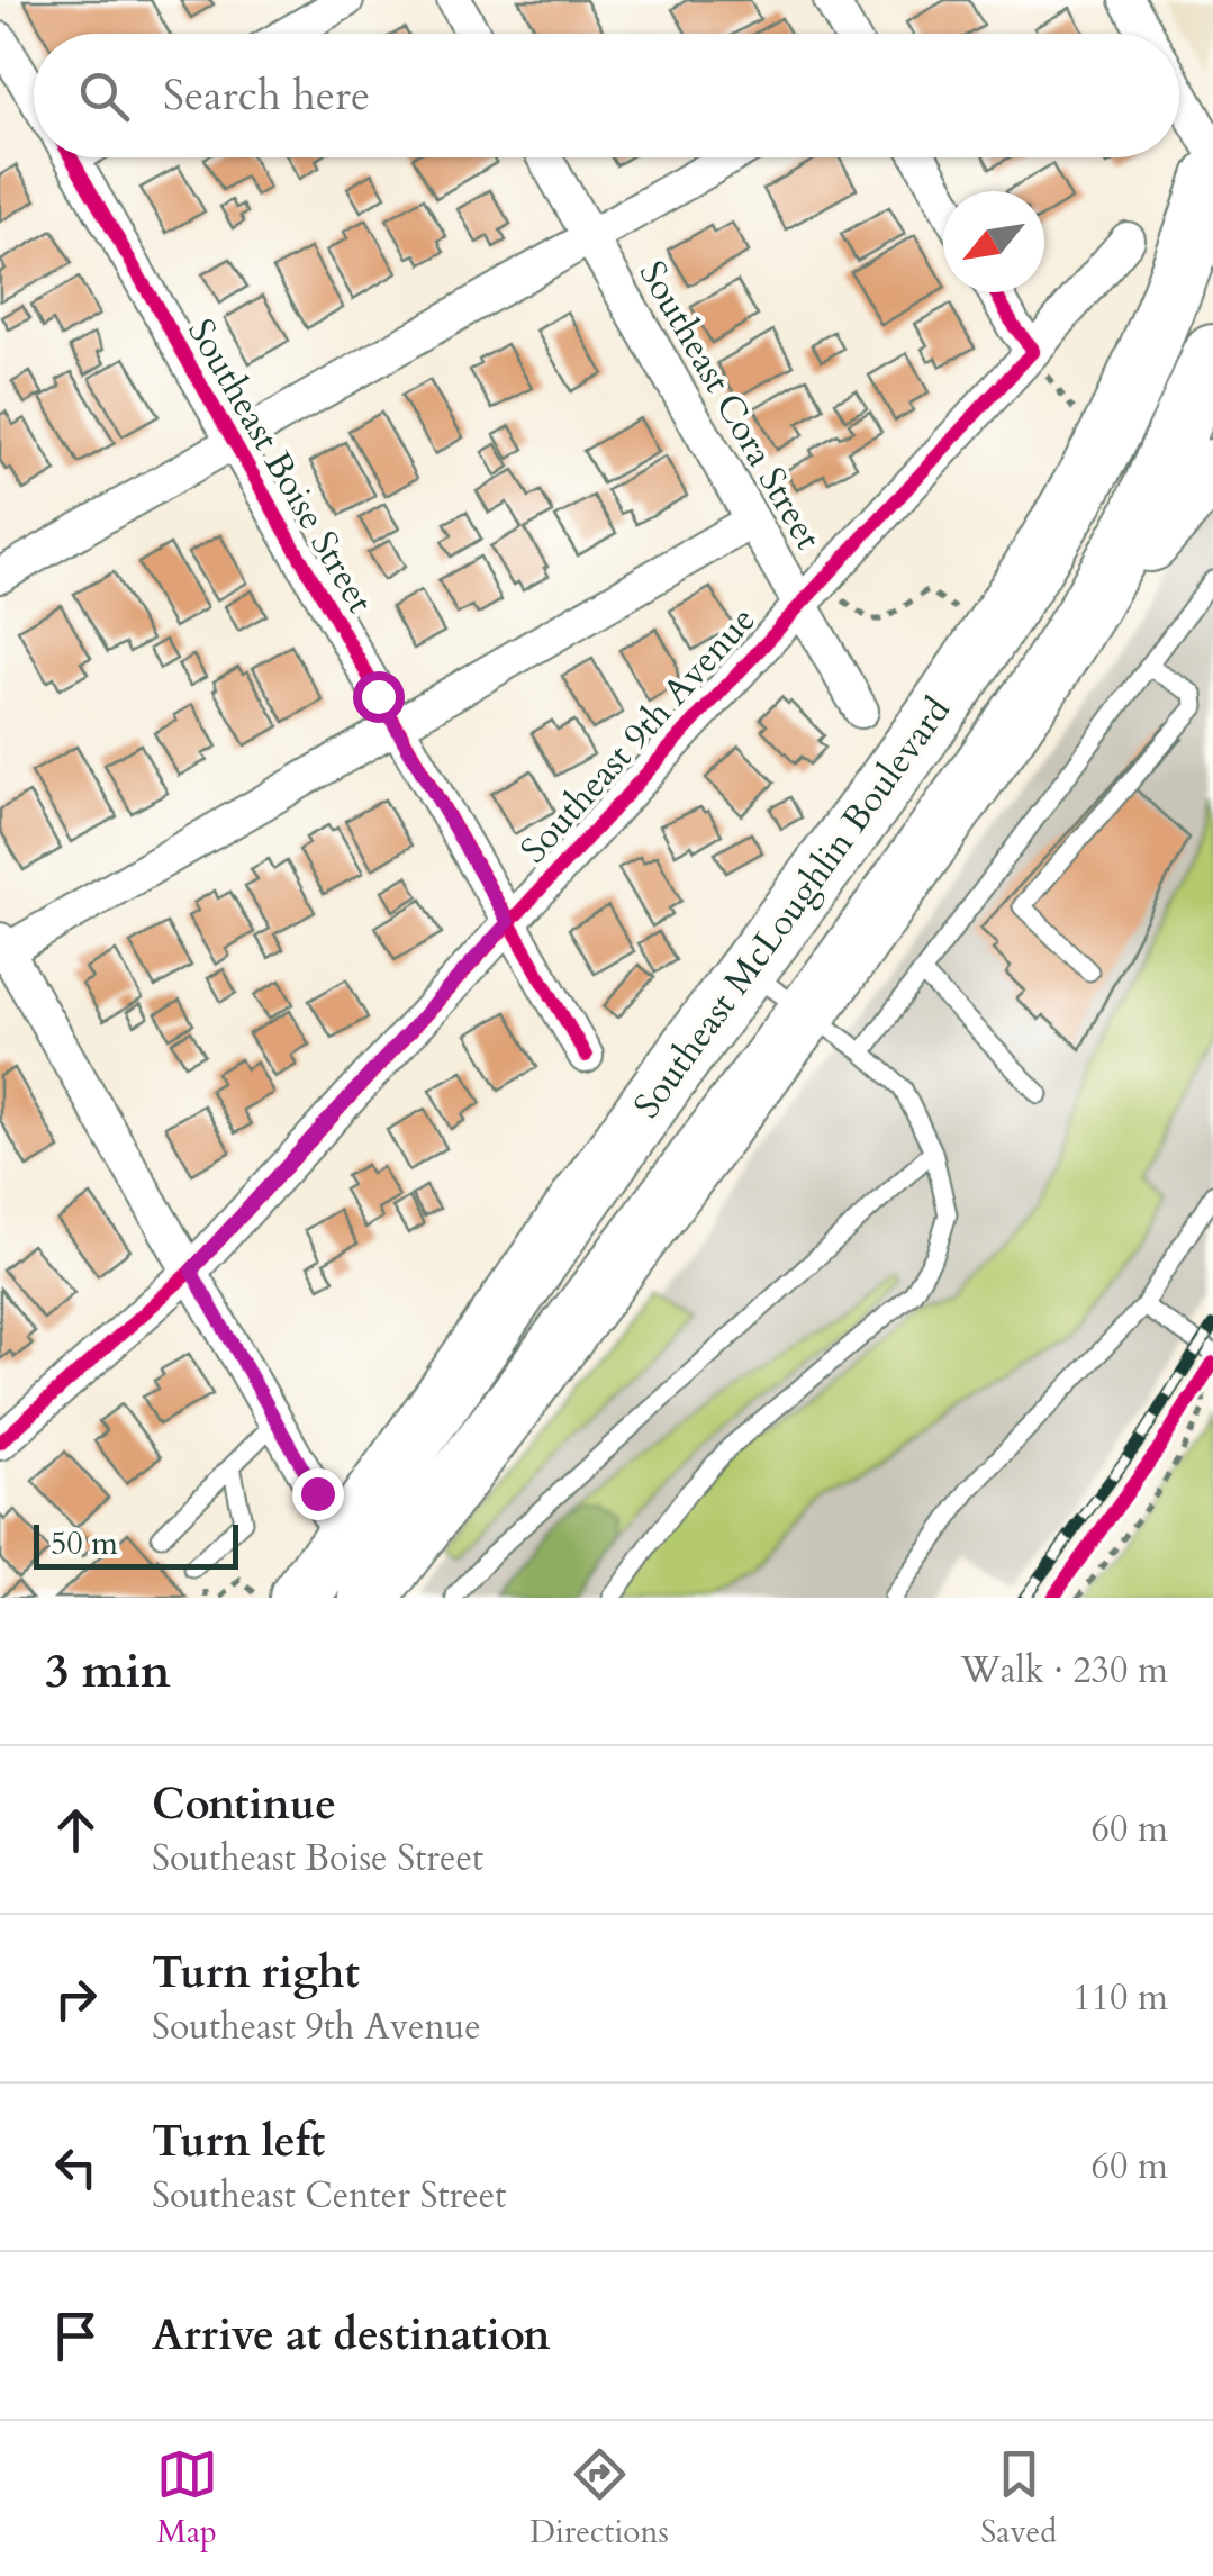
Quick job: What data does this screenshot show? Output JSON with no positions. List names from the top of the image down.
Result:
{
  "streets": {
    "highway": ["Southeast McLoughlin Boulevard"],
    "street": ["Southeast Cora Street", "Southeast Boise Street", "Southeast 9th Avenue"]
  },
  "crossings": [
    ["Southeast Cora Street", "Southeast 9th Avenue"],
    ["Southeast Boise Street", "Southeast 9th Avenue"]
  ],
  "scale_bar": "50 m",
  "north": "bottom left",
  "page": {
    "search": "Search here",
    "scale": "50 m",
    "heading": ["3 min", "Walk · 230 m"],
    "list": [
      ["Continue", "Southeast Boise Street", "60 m"],
      ["Turn right", "Southeast 9th Avenue", "110 m"],
      ["Turn left", "Southeast Center Street", "60 m"],
      "Arrive at destination"
    ],
    "nav": ["Map", "Directions", "Saved"]
  }
}
